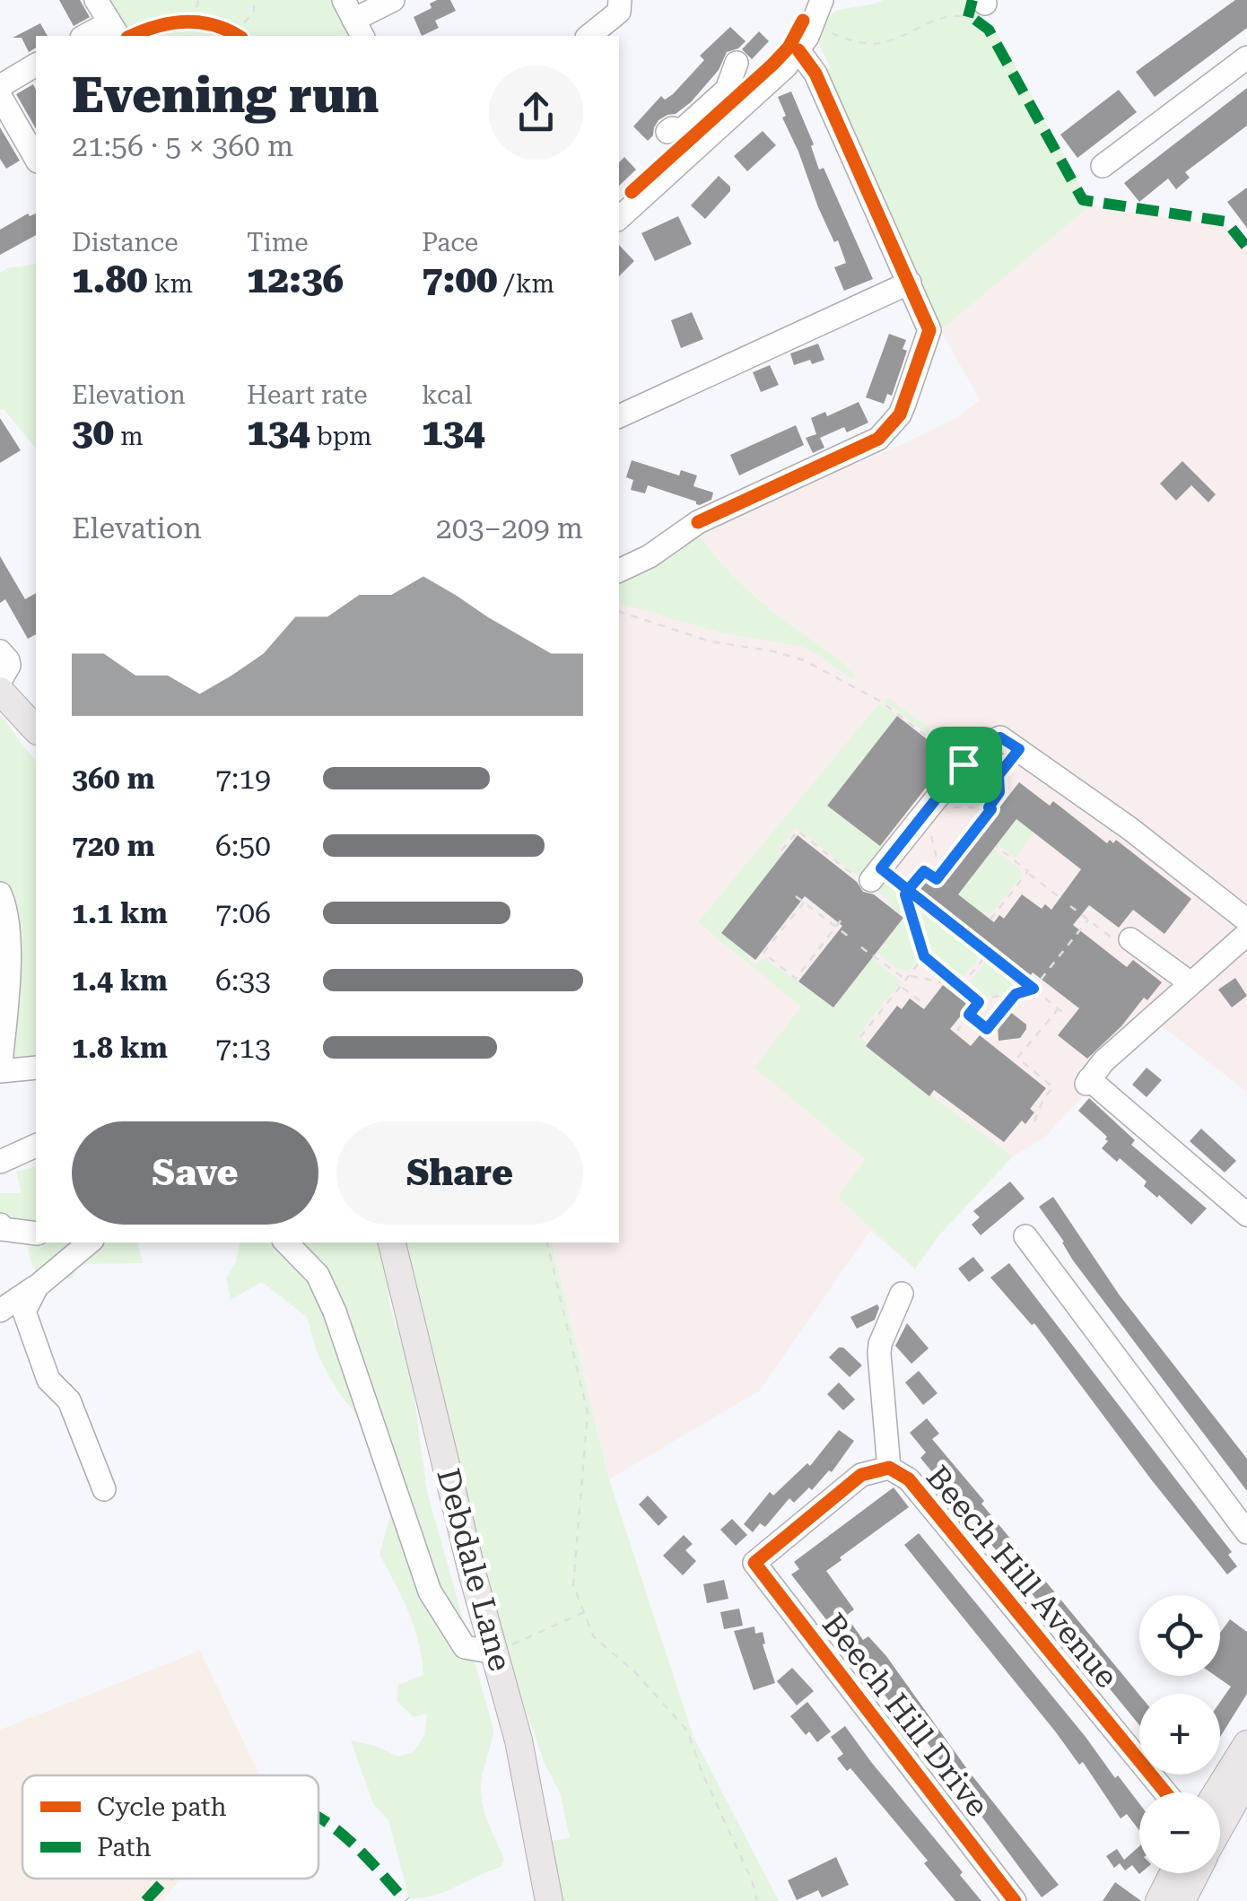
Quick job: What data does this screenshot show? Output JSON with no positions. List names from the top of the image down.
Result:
{
  "streets": {
    "main road": ["Debdale Lane"],
    "street": ["Beech Hill Avenue", "Beech Hill Drive"]
  },
  "crossings": [
    ["Beech Hill Avenue", "Beech Hill Drive"]
  ],
  "legend": ["Cycle path", "Path"],
  "page": {
    "heading": ["Evening run", "21:56 · 5 × 360 m"],
    "stats": [
      ["Distance", "1.80 km"],
      ["Time", "12:36"],
      ["Pace", "7:00 /km"],
      ["Elevation", "30 m"],
      ["Heart rate", "134 bpm"],
      ["kcal", "134"]
    ],
    "chart": ["Elevation", "203–209 m"],
    "list": [
      {
        "name": "360 m",
        "note": "7:19"
      },
      {
        "name": "720 m",
        "note": "6:50"
      },
      {
        "name": "1.1 km",
        "note": "7:06"
      },
      {
        "name": "1.4 km",
        "note": "6:33"
      },
      {
        "name": "1.8 km",
        "note": "7:13"
      }
    ],
    "buttons": ["Save", "Share"],
    "map_buttons": ["+", "−"]
  }
}
